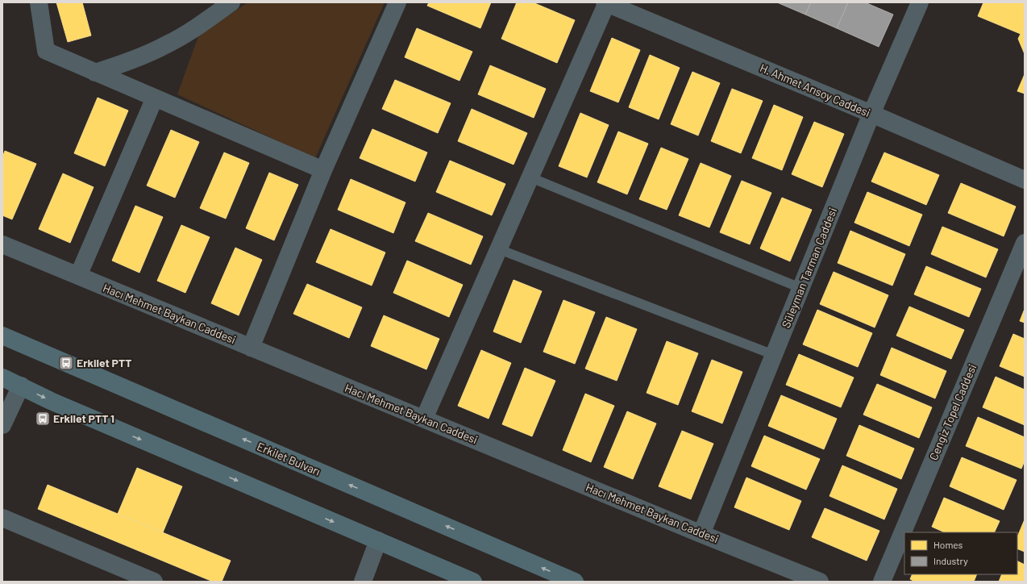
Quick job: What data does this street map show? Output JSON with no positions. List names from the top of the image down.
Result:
{
  "streets": {
    "main road": ["Erkilet Bulvarı"],
    "street": [
      "H. Ahmet Arısoy Caddesi",
      "Süleyman Tarman Caddesi",
      "Hacı Mehmet Baykan Caddesi",
      "Cengiz Topel Caddesi"
    ]
  },
  "crossings": [
    ["H. Ahmet Arısoy Caddesi", "Süleyman Tarman Caddesi"],
    ["Süleyman Tarman Caddesi", "Hacı Mehmet Baykan Caddesi"]
  ],
  "places": {
    "bus stop": ["Erkilet PTT", "Erkilet PTT 1"]
  },
  "legend": ["Homes", "Industry"]
}
